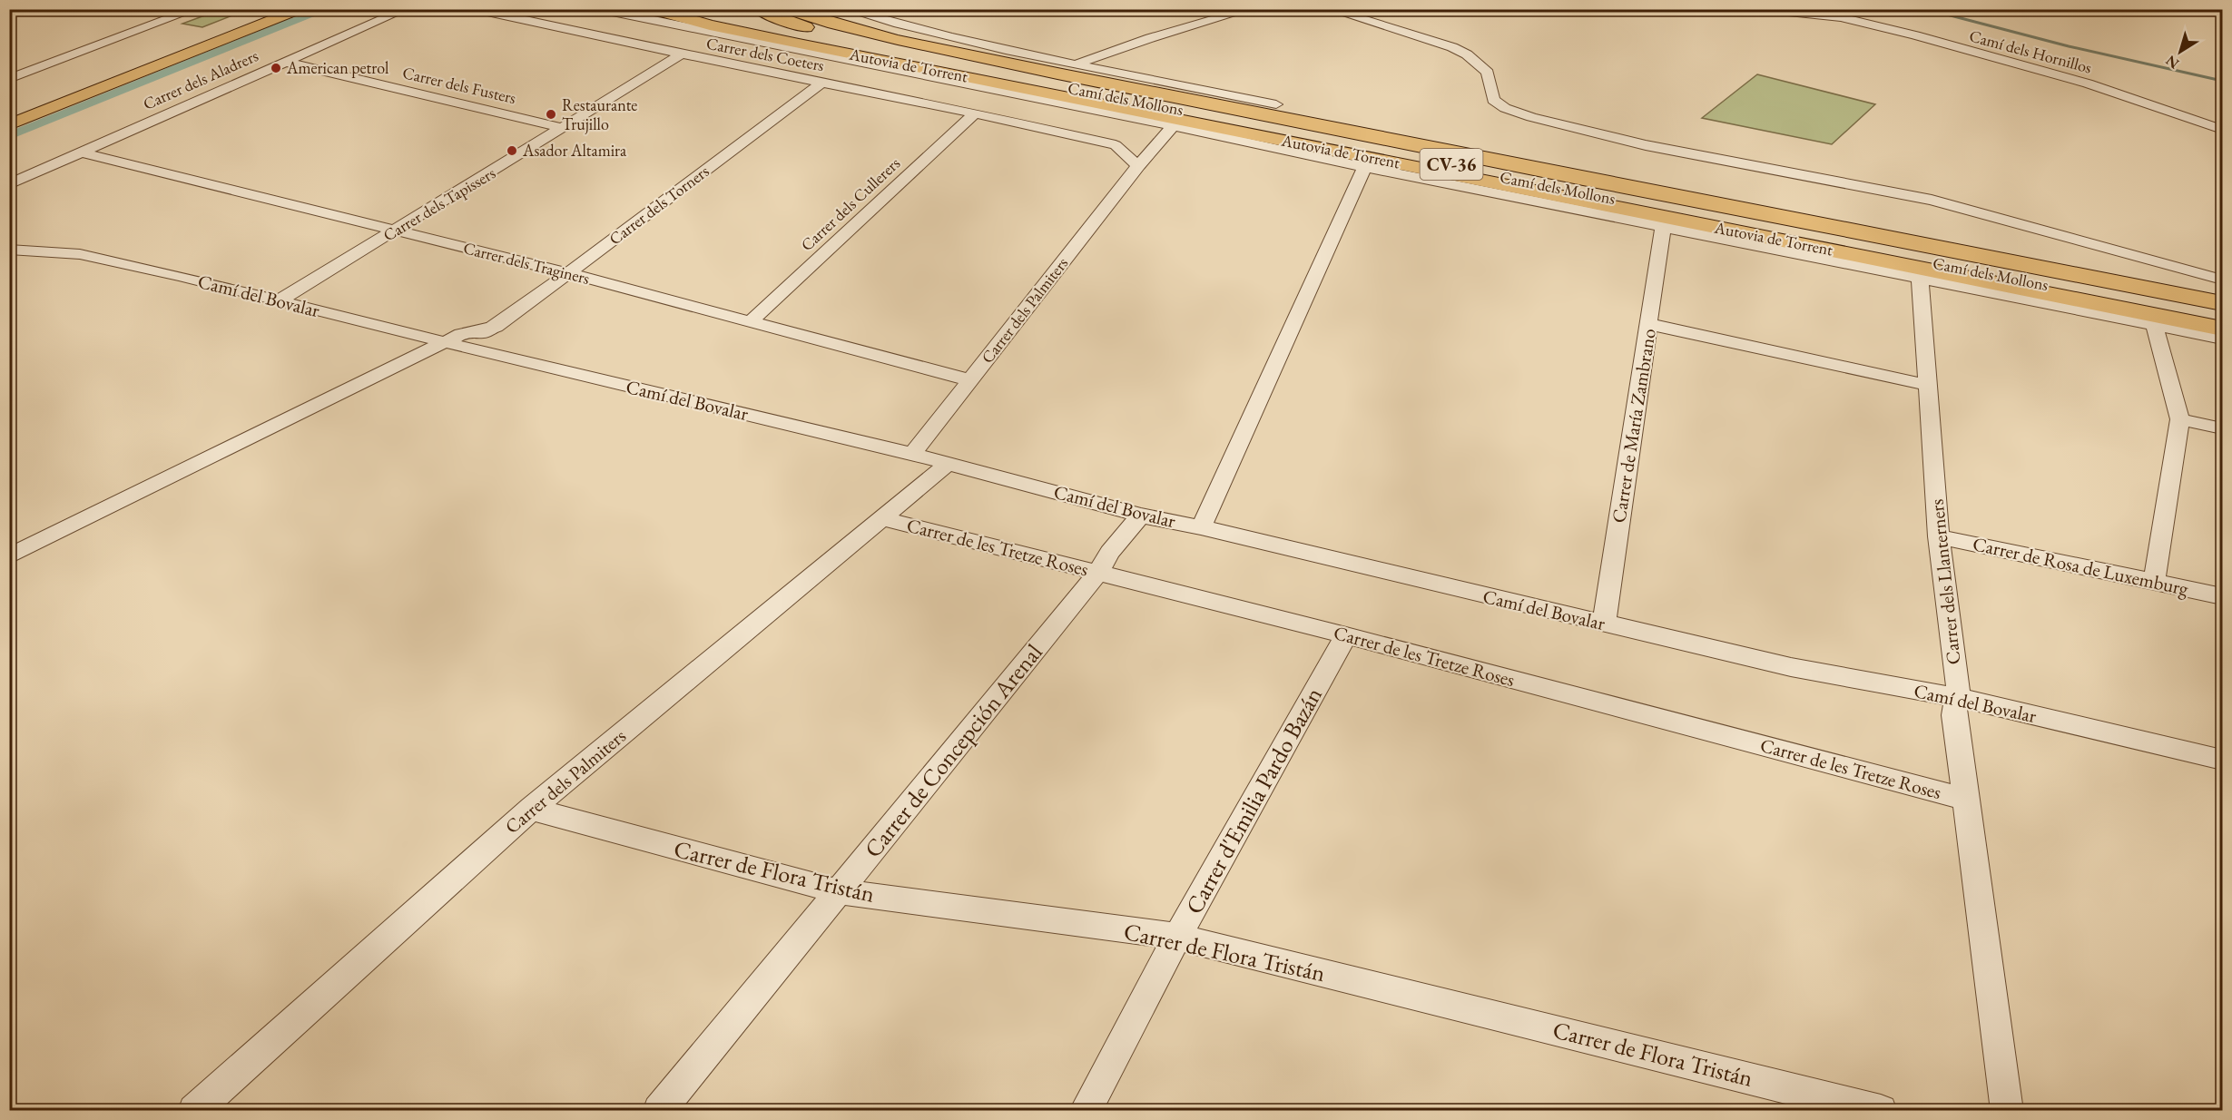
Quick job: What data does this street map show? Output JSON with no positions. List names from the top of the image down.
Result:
{
  "streets": {
    "highway": ["Autovia de Torrent", "CV-36"],
    "street": [
      "Camí dels Hornillos",
      "Carrer dels Coeters",
      "Carrer dels Aladrers",
      "Carrer dels Fusters",
      "Camí dels Mollons",
      "Carrer dels Tapissers",
      "Carrer dels Cullerers",
      "Carrer dels Torners",
      "Carrer dels Traginers",
      "Camí del Bovalar",
      "Carrer dels Palmiters",
      "Carrer de María Zambrano",
      "Carrer de les Tretze Roses",
      "Carrer de Rosa de Luxemburg",
      "Carrer dels Llanterners",
      "Carrer de Concepción Arenal",
      "Carrer d'Emilia Pardo Bazán",
      "Carrer de Flora Tristán"
    ]
  },
  "crossings": [
    ["Carrer dels Coeters", "Carrer dels Tapissers"],
    ["Carrer dels Coeters", "Carrer dels Cullerers"],
    ["Carrer dels Coeters", "Carrer dels Torners"],
    ["Carrer dels Coeters", "Carrer dels Palmiters"],
    ["Carrer dels Aladrers", "Carrer dels Fusters"],
    ["Carrer dels Aladrers", "Carrer dels Traginers"],
    ["Carrer dels Fusters", "Carrer dels Tapissers"],
    ["Camí dels Mollons", "Carrer dels Torners"],
    ["Camí dels Mollons", "Carrer dels Palmiters"],
    ["Camí dels Mollons", "Carrer de María Zambrano"],
    ["Camí dels Mollons", "Carrer dels Llanterners"],
    ["Carrer dels Tapissers", "Carrer dels Traginers"],
    ["Carrer dels Tapissers", "Camí del Bovalar"],
    ["Carrer dels Cullerers", "Carrer dels Traginers"],
    ["Carrer dels Torners", "Carrer dels Traginers"],
    ["Carrer dels Torners", "Camí del Bovalar"],
    ["Carrer dels Traginers", "Carrer dels Palmiters"],
    ["Camí del Bovalar", "Carrer dels Palmiters"],
    ["Camí del Bovalar", "Carrer de María Zambrano"],
    ["Camí del Bovalar", "Carrer dels Llanterners"],
    ["Camí del Bovalar", "Carrer de Concepción Arenal"],
    ["Carrer dels Palmiters", "Carrer de les Tretze Roses"],
    ["Carrer dels Palmiters", "Carrer de Flora Tristán"],
    ["Carrer de les Tretze Roses", "Carrer dels Llanterners"],
    ["Carrer de les Tretze Roses", "Carrer de Concepción Arenal"],
    ["Carrer de les Tretze Roses", "Carrer d'Emilia Pardo Bazán"],
    ["Carrer de Rosa de Luxemburg", "Carrer dels Llanterners"],
    ["Carrer de Concepción Arenal", "Carrer de Flora Tristán"],
    ["Carrer d'Emilia Pardo Bazán", "Carrer de Flora Tristán"]
  ],
  "places": ["American petrol", "Restaurante Trujillo", "Asador Altamira"],
  "north": "bottom left"
}
